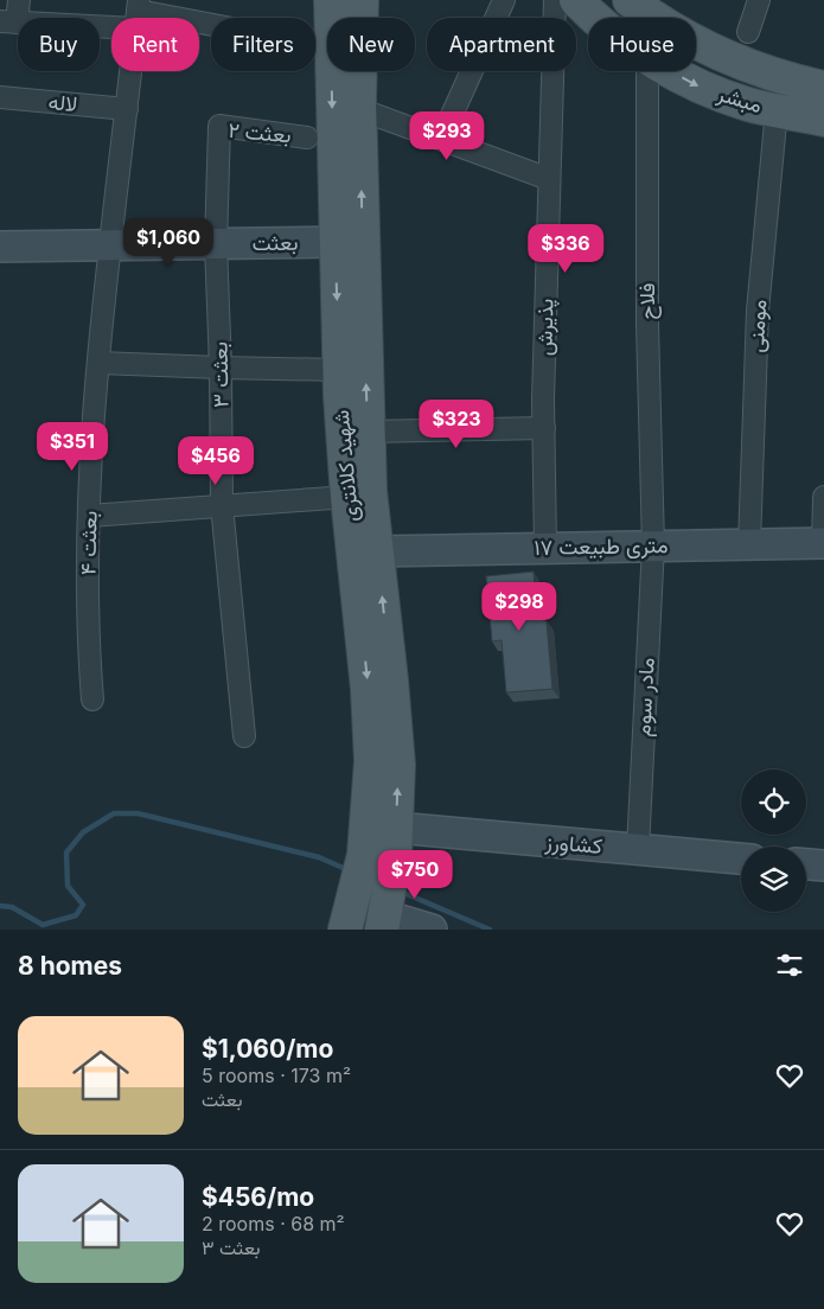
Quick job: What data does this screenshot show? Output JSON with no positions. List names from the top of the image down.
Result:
{
  "streets": {
    "main road": ["مبشر", "شهید کلانتری"],
    "street": [
      "لاله",
      "بعثت ۲",
      "بعثت",
      "فلاح",
      "مومنی",
      "پذیرش",
      "بعثت ۳",
      "بعثت ۴",
      "۱۷ متری طبیعت",
      "مادر سوم",
      "کشاورز"
    ]
  },
  "crossings": [
    ["مبشر", "مومنی"],
    ["لاله", "بعثت ۴"],
    ["بعثت ۲", "بعثت"],
    ["بعثت ۲", "بعثت ۳"],
    ["بعثت", "بعثت ۳"],
    ["بعثت", "شهید کلانتری"],
    ["بعثت", "بعثت ۴"],
    ["فلاح", "۱۷ متری طبیعت"],
    ["فلاح", "مادر سوم"],
    ["مومنی", "۱۷ متری طبیعت"],
    ["پذیرش", "۱۷ متری طبیعت"],
    ["شهید کلانتری", "۱۷ متری طبیعت"],
    ["شهید کلانتری", "کشاورز"],
    ["۱۷ متری طبیعت", "مادر سوم"],
    ["مادر سوم", "کشاورز"]
  ],
  "page": {
    "chip": [
      "Buy",
      "Rent",
      "Filters",
      "New",
      "Apartment",
      "House"
    ],
    "price": [
      "$293",
      "$1,060",
      "$336",
      "$323",
      "$351",
      "$456",
      "$298",
      "$750"
    ],
    "heading": "8 homes",
    "list": [
      {
        "name": "$1,060/mo",
        "note": "5 rooms · 173 m² · بعثت"
      },
      {
        "name": "$456/mo",
        "note": "2 rooms · 68 m² · بعثت ۳"
      }
    ]
  }
}
